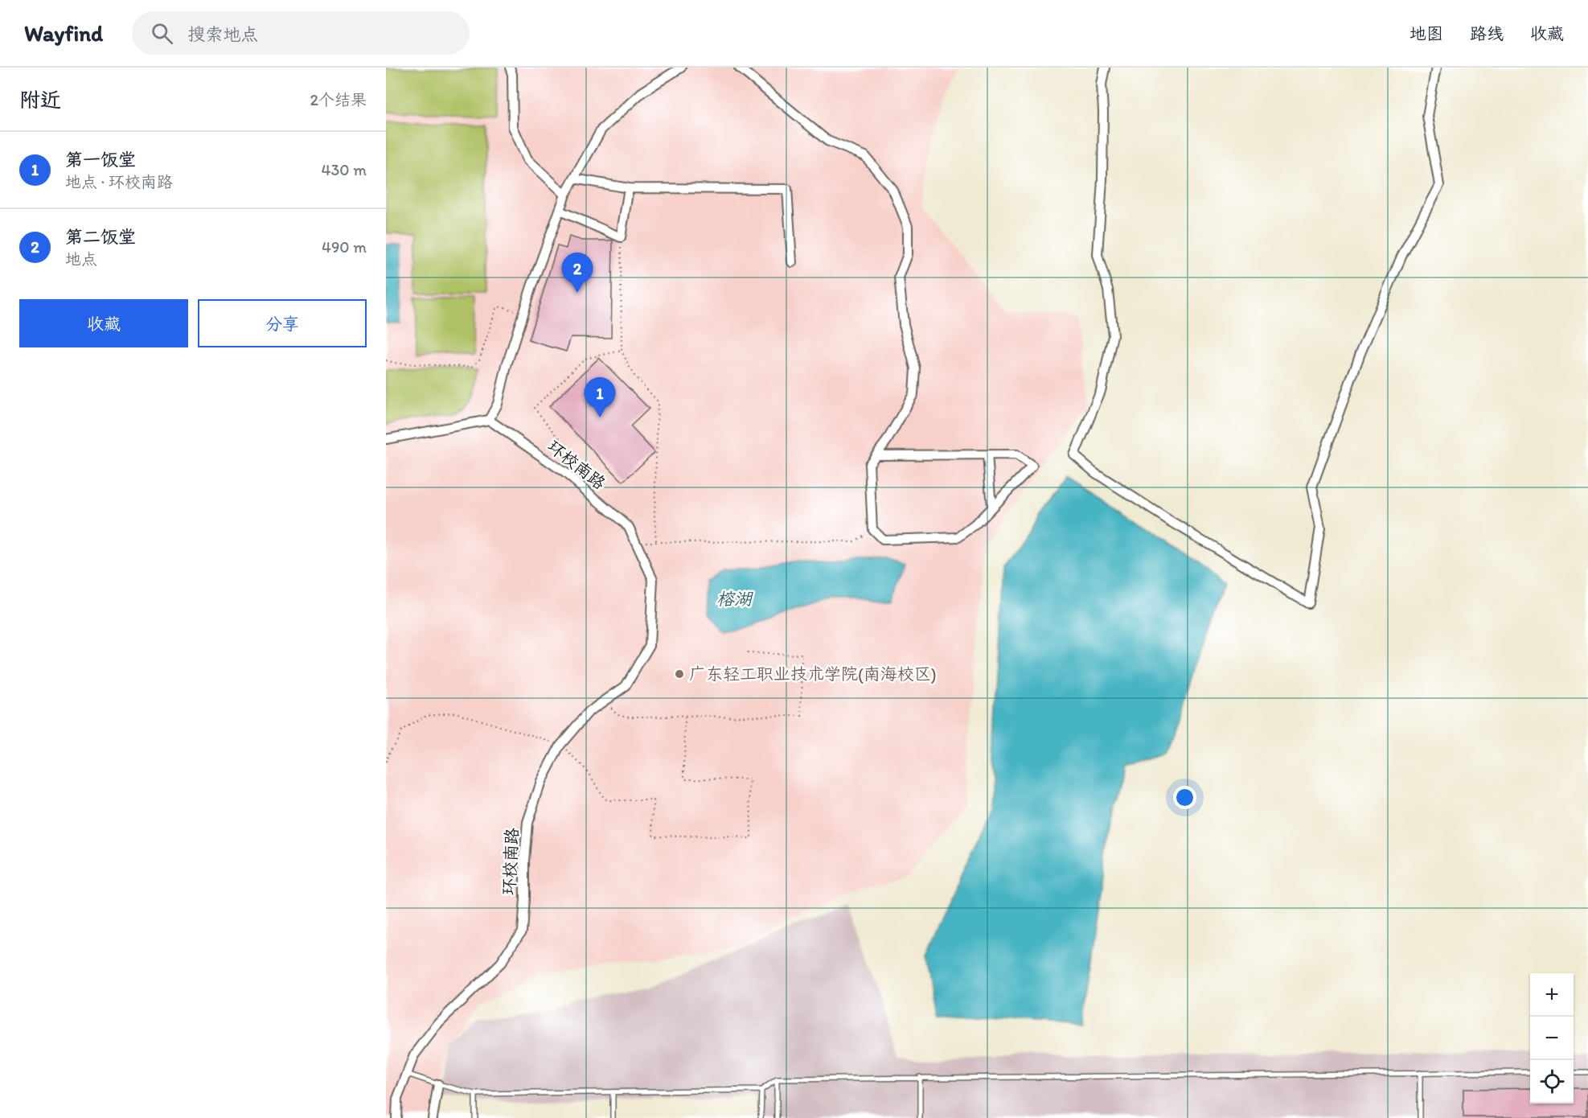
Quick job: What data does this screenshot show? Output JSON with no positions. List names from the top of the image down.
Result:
{
  "streets": {
    "street": ["环校南路"]
  },
  "water": ["榕湖"],
  "places": ["广东轻工职业技术学院(南海校区)"],
  "page": {
    "header": "Wayfind",
    "search": "搜索地点",
    "nav": ["地图", "路线", "收藏"],
    "heading": ["附近", "2个结果"],
    "list": [
      {
        "mark": "1",
        "name": "第一饭堂",
        "note": "地点 · 环校南路",
        "value": "430 m"
      },
      {
        "mark": "2",
        "name": "第二饭堂",
        "note": "地点",
        "value": "490 m"
      }
    ],
    "pins": ["2", "1"],
    "buttons": ["收藏", "分享"],
    "map_buttons": ["+", "−"]
  }
}
